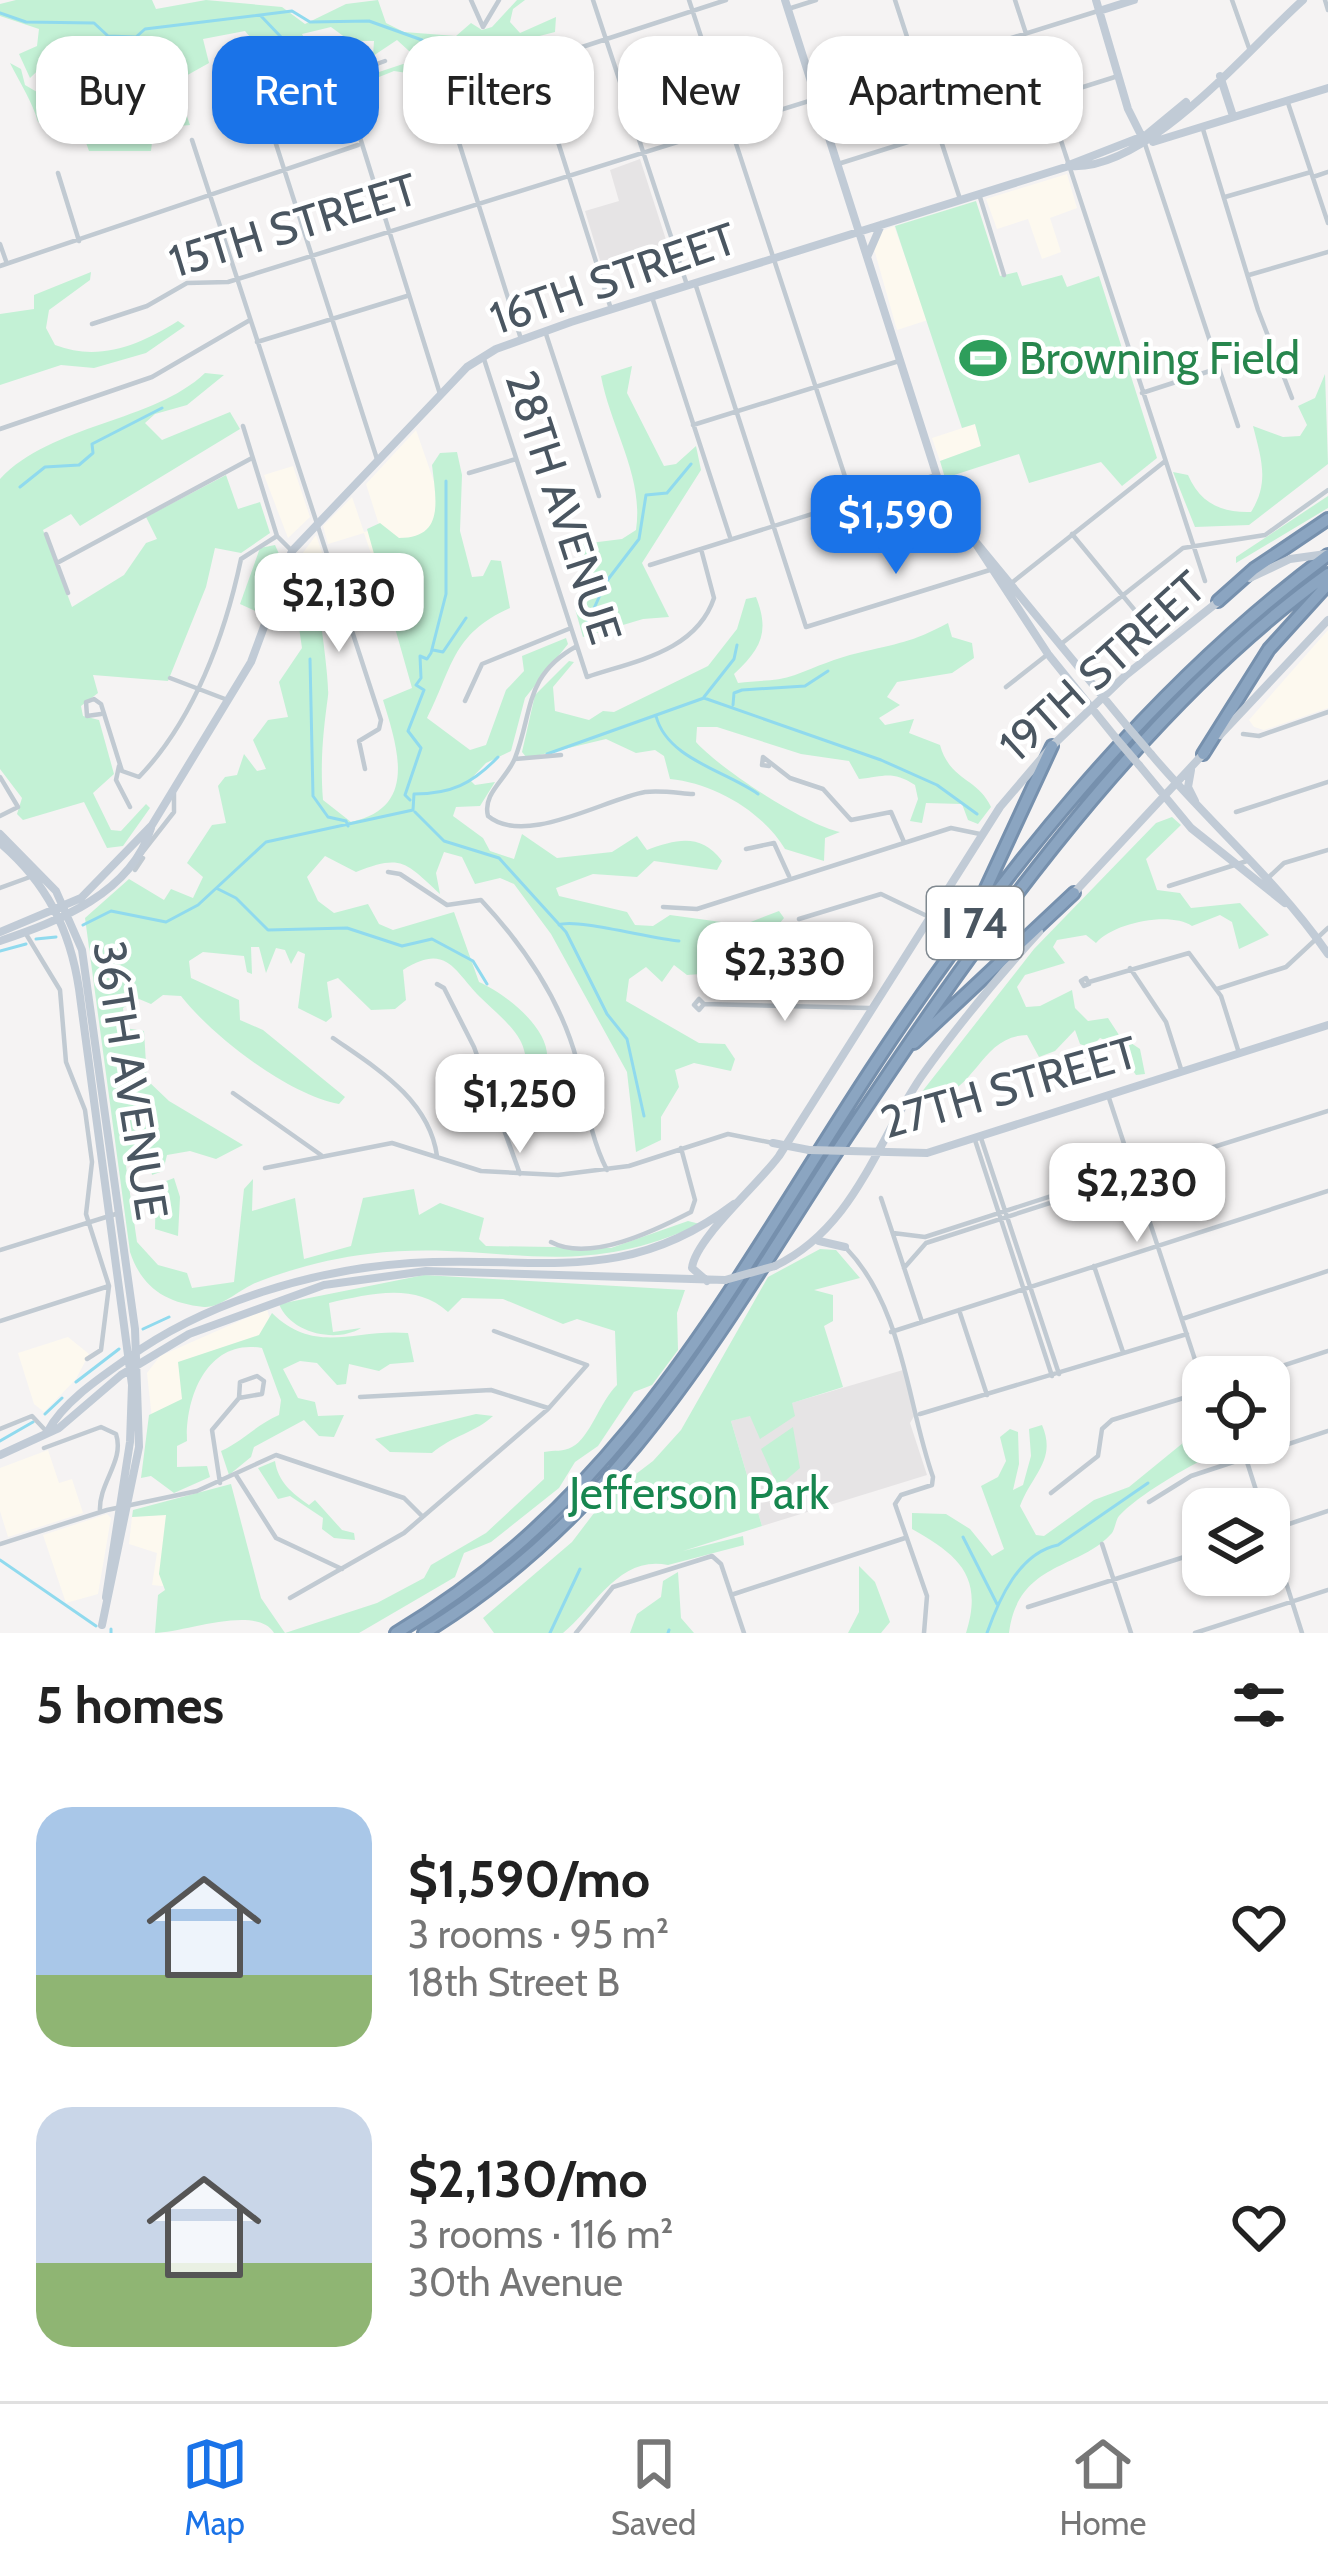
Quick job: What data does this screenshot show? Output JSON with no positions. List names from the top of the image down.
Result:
{
  "streets": {
    "highway": ["I 74"],
    "main road": [
      "15TH STREET",
      "16TH STREET",
      "19TH STREET",
      "36TH AVENUE",
      "27TH STREET"
    ],
    "street": ["28TH AVENUE"]
  },
  "crossings": [
    ["15TH STREET", "28TH AVENUE"],
    ["16TH STREET", "28TH AVENUE"],
    ["16TH STREET", "36TH AVENUE"],
    ["19TH STREET", "I 74"]
  ],
  "parks": ["Jefferson Park"],
  "places": {
    "sports": ["Browning Field"]
  },
  "page": {
    "chip": [
      "Buy",
      "Rent",
      "Filters",
      "New",
      "Apartment"
    ],
    "price": [
      "$1,590",
      "$2,130",
      "$2,330",
      "$1,250",
      "$2,230"
    ],
    "heading": "5 homes",
    "list": [
      {
        "name": "$1,590/mo",
        "note": "3 rooms · 95 m² · 18th Street B"
      },
      {
        "name": "$2,130/mo",
        "note": "3 rooms · 116 m² · 30th Avenue"
      }
    ],
    "tabs": ["Map", "Saved", "Home"]
  }
}
